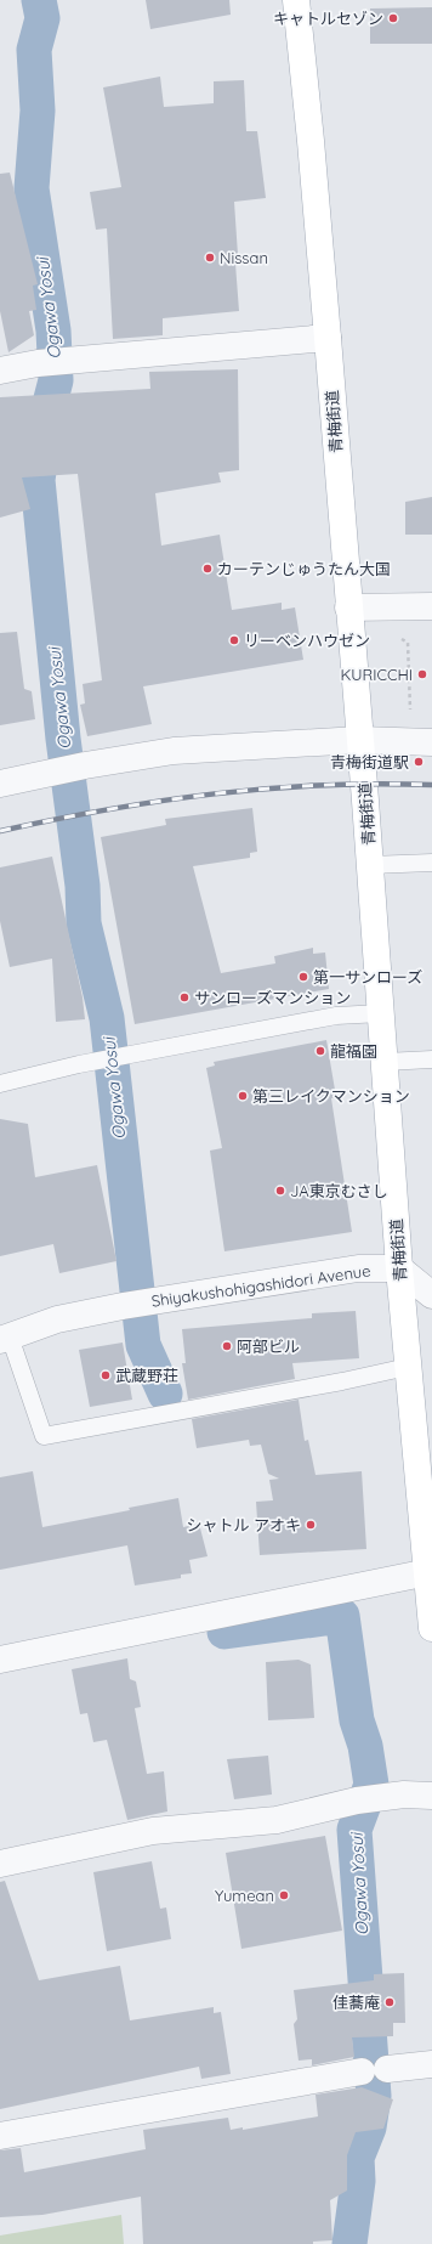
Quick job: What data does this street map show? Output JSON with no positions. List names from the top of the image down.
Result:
{
  "streets": {
    "main road": ["青梅街道"],
    "street": ["Shiyakushohigashidori Avenue"]
  },
  "crossings": [
    ["青梅街道", "Shiyakushohigashidori Avenue"]
  ],
  "water": ["Ogawa Yosui"],
  "places": [
    "キャトルセゾン",
    "Nissan",
    "カーテンじゅうたん大国",
    "リーベンハウゼン",
    "KURICCHI",
    "青梅街道駅",
    "第一サンローズ",
    "サンローズマンション",
    "龍福園",
    "第三レイクマンション",
    "JA東京むさし",
    "阿部ビル",
    "武蔵野荘",
    "シャトル アオキ",
    "Yumean",
    "佳蕎庵"
  ]
}
